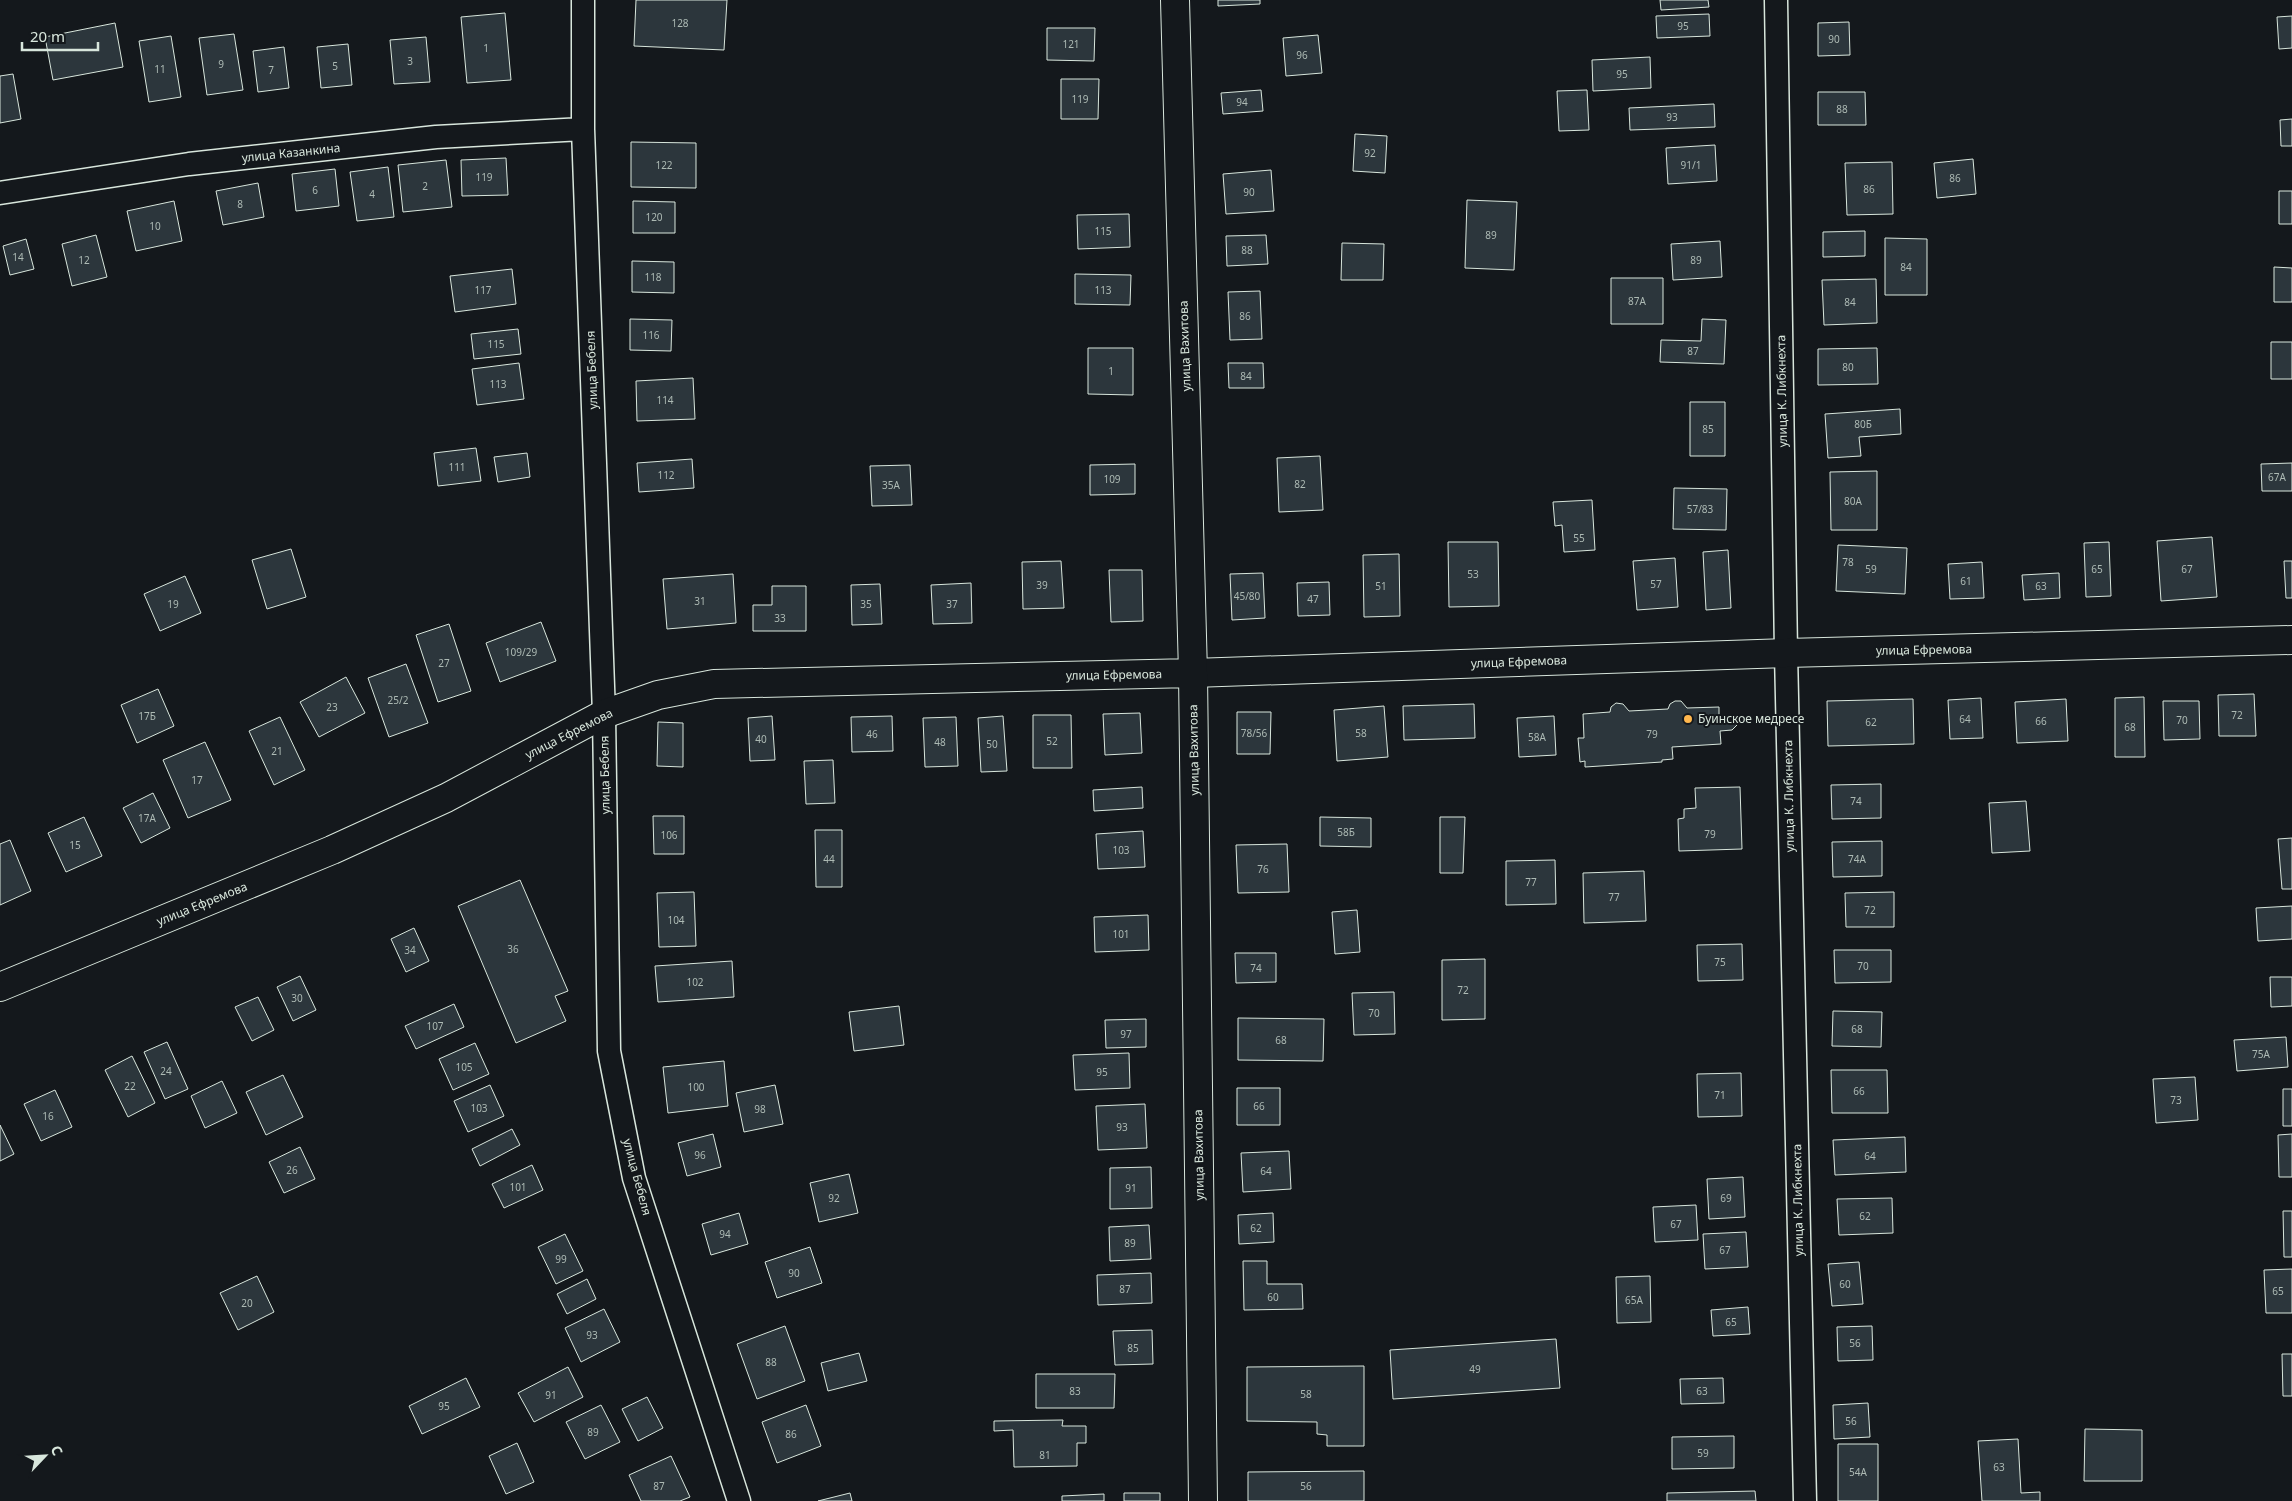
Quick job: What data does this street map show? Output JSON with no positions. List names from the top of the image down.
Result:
{
  "streets": {
    "main road": ["улица Вахитова", "улица Ефремова"],
    "street": ["улица Казанкина", "улица Бебеля", "улица К. Либкнехта"]
  },
  "crossings": [
    ["улица Казанкина", "улица Бебеля"],
    ["улица Вахитова", "улица Ефремова"],
    ["улица Бебеля", "улица Ефремова"],
    ["улица К. Либкнехта", "улица Ефремова"]
  ],
  "places": ["Буинское медресе"],
  "house_numbers": [
    "128",
    "95",
    "90",
    "121",
    "1",
    "96",
    "3",
    "9",
    "5",
    "11",
    "7",
    "95",
    "119",
    "94",
    "88",
    "93",
    "92",
    "122",
    "91/1",
    "119",
    "86",
    "2",
    "86",
    "6",
    "90",
    "4",
    "8",
    "120",
    "10",
    "115",
    "89",
    "88",
    "14",
    "12",
    "89",
    "84",
    "118",
    "117",
    "113",
    "87А",
    "84",
    "86",
    "116",
    "115",
    "87",
    "80",
    "1",
    "84",
    "113",
    "114",
    "80Б",
    "85",
    "111",
    "112",
    "67А",
    "109",
    "82",
    "35А",
    "80А",
    "57/83",
    "55",
    "78",
    "59",
    "65",
    "67",
    "53",
    "61",
    "57",
    "39",
    "51",
    "63",
    "45/80",
    "47",
    "31",
    "19",
    "35",
    "37",
    "33",
    "109/29",
    "27",
    "25/2",
    "23",
    "72",
    "17Б",
    "64",
    "70",
    "66",
    "62",
    "68",
    "78/56",
    "58",
    "46",
    "79",
    "58А",
    "40",
    "52",
    "48",
    "50",
    "21",
    "17",
    "74",
    "17А",
    "58Б",
    "79",
    "106",
    "15",
    "103",
    "44",
    "74А",
    "76",
    "77",
    "77",
    "72",
    "104",
    "101",
    "36",
    "34",
    "75",
    "70",
    "74",
    "102",
    "72",
    "30",
    "70",
    "107",
    "68",
    "97",
    "68",
    "75А",
    "105",
    "24",
    "95",
    "22",
    "100",
    "66",
    "71",
    "73",
    "66",
    "103",
    "98",
    "16",
    "93",
    "96",
    "64",
    "26",
    "64",
    "101",
    "91",
    "92",
    "69",
    "62",
    "67",
    "62",
    "94",
    "89",
    "67",
    "99",
    "90",
    "60",
    "87",
    "65",
    "60",
    "65А",
    "20",
    "65",
    "93",
    "56",
    "85",
    "88",
    "49",
    "83",
    "63",
    "58",
    "91",
    "95",
    "56",
    "89",
    "86",
    "59",
    "81",
    "63",
    "54А",
    "87",
    "56"
  ],
  "scale_bar": "20 m",
  "north": "top right"
}
